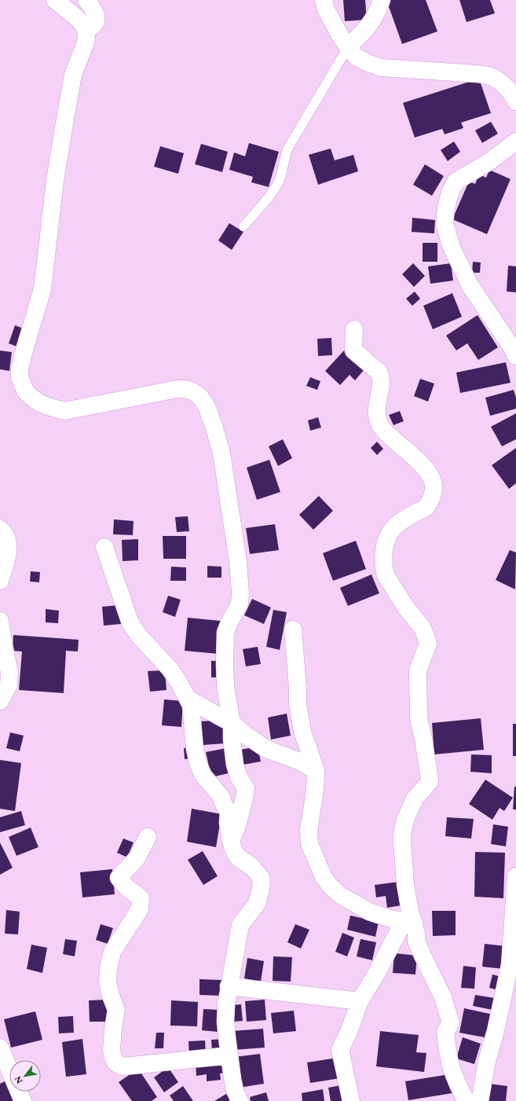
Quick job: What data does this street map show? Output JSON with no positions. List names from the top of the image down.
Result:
{
  "north": "bottom left"
}
